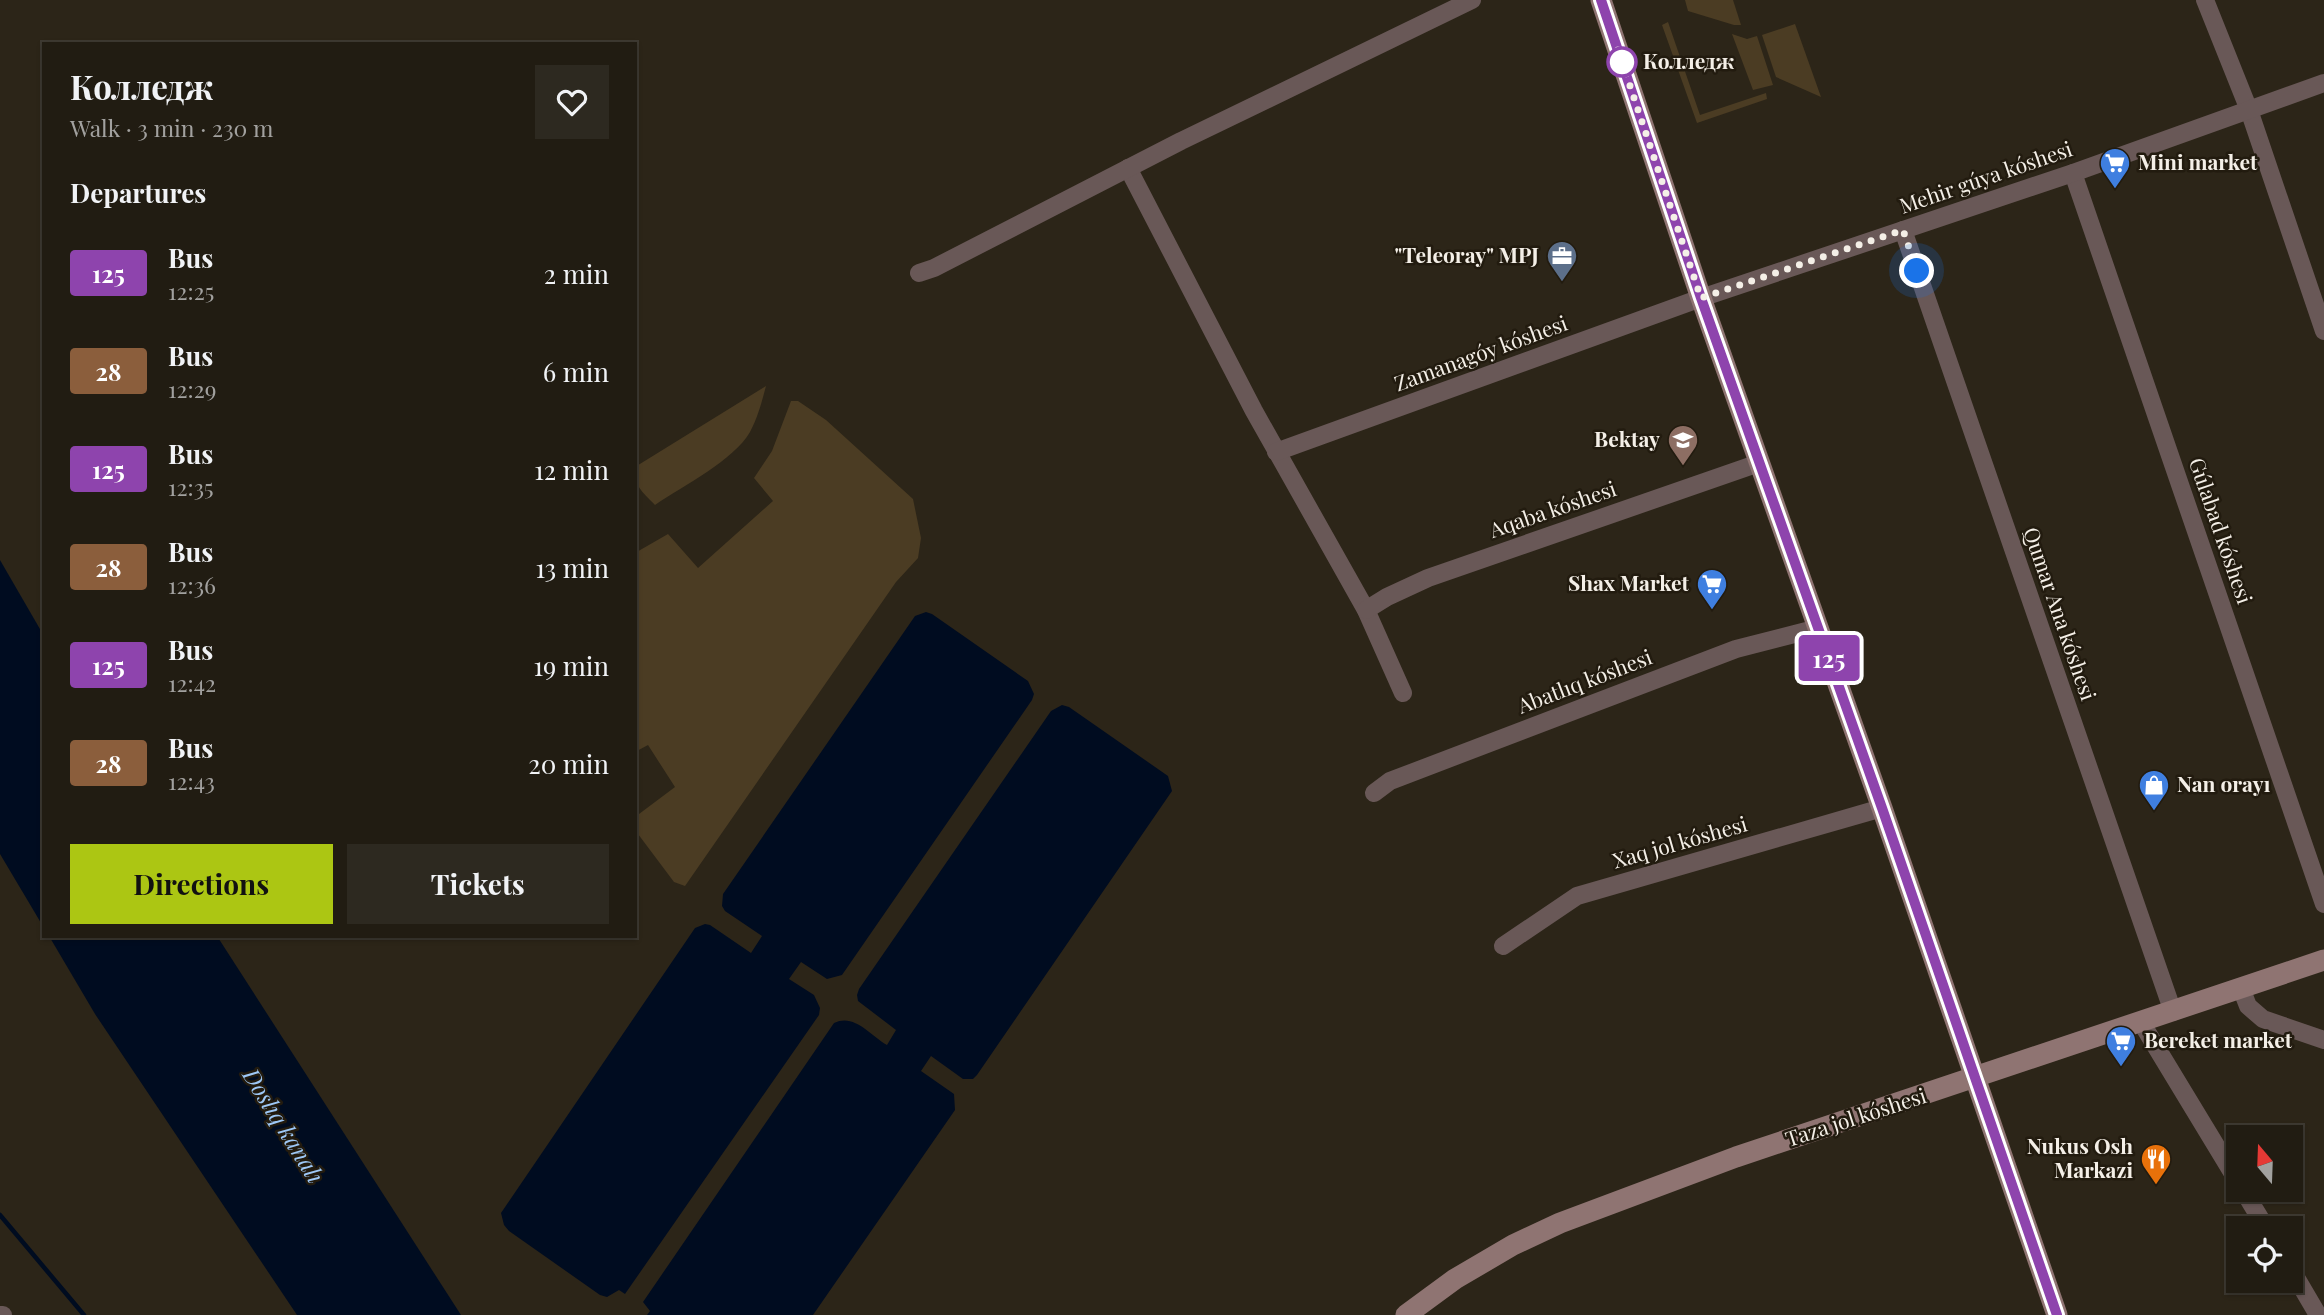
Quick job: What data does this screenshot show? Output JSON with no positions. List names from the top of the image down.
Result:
{
  "streets": {
    "main road": ["Taza jol kóshesi"],
    "street": [
      "Mehir gúyа kóshesi",
      "Zamanagóy kóshesi",
      "Aqaba kóshesi",
      "Gúlabad kóshesi",
      "Qumar Ana kóshesi",
      "Abatlıq kóshesi",
      "Xaq jol kóshesi"
    ]
  },
  "crossings": [
    ["Mehir gúyа kóshesi", "Zamanagóy kóshesi"],
    ["Mehir gúyа kóshesi", "Gúlabad kóshesi"],
    ["Mehir gúyа kóshesi", "Qumar Ana kóshesi"],
    ["Qumar Ana kóshesi", "Taza jol kóshesi"]
  ],
  "water": ["Doslıq kanalı"],
  "places": {
    "other": ["Колледж"],
    "supermarket": ["Mini market", "Shax Market", "Bereket market"],
    "office": ["\"Teleoray\" MPJ"],
    "school or university": ["Bektay"],
    "shop": ["Nan orayı"],
    "restaurant": ["Nukus Osh Markazi"]
  },
  "lines": ["bus line 125"],
  "north": "top",
  "page": {
    "on_map": "125",
    "heading": [
      ["Колледж", "Walk · 3 min · 230 m"],
      "Departures"
    ],
    "list": [
      {
        "mark": "125",
        "name": "Bus",
        "note": "12:25",
        "value": "2 min"
      },
      {
        "mark": "28",
        "name": "Bus",
        "note": "12:29",
        "value": "6 min"
      },
      {
        "mark": "125",
        "name": "Bus",
        "note": "12:35",
        "value": "12 min"
      },
      {
        "mark": "28",
        "name": "Bus",
        "note": "12:36",
        "value": "13 min"
      },
      {
        "mark": "125",
        "name": "Bus",
        "note": "12:42",
        "value": "19 min"
      },
      {
        "mark": "28",
        "name": "Bus",
        "note": "12:43",
        "value": "20 min"
      }
    ],
    "buttons": ["Directions", "Tickets"]
  }
}
